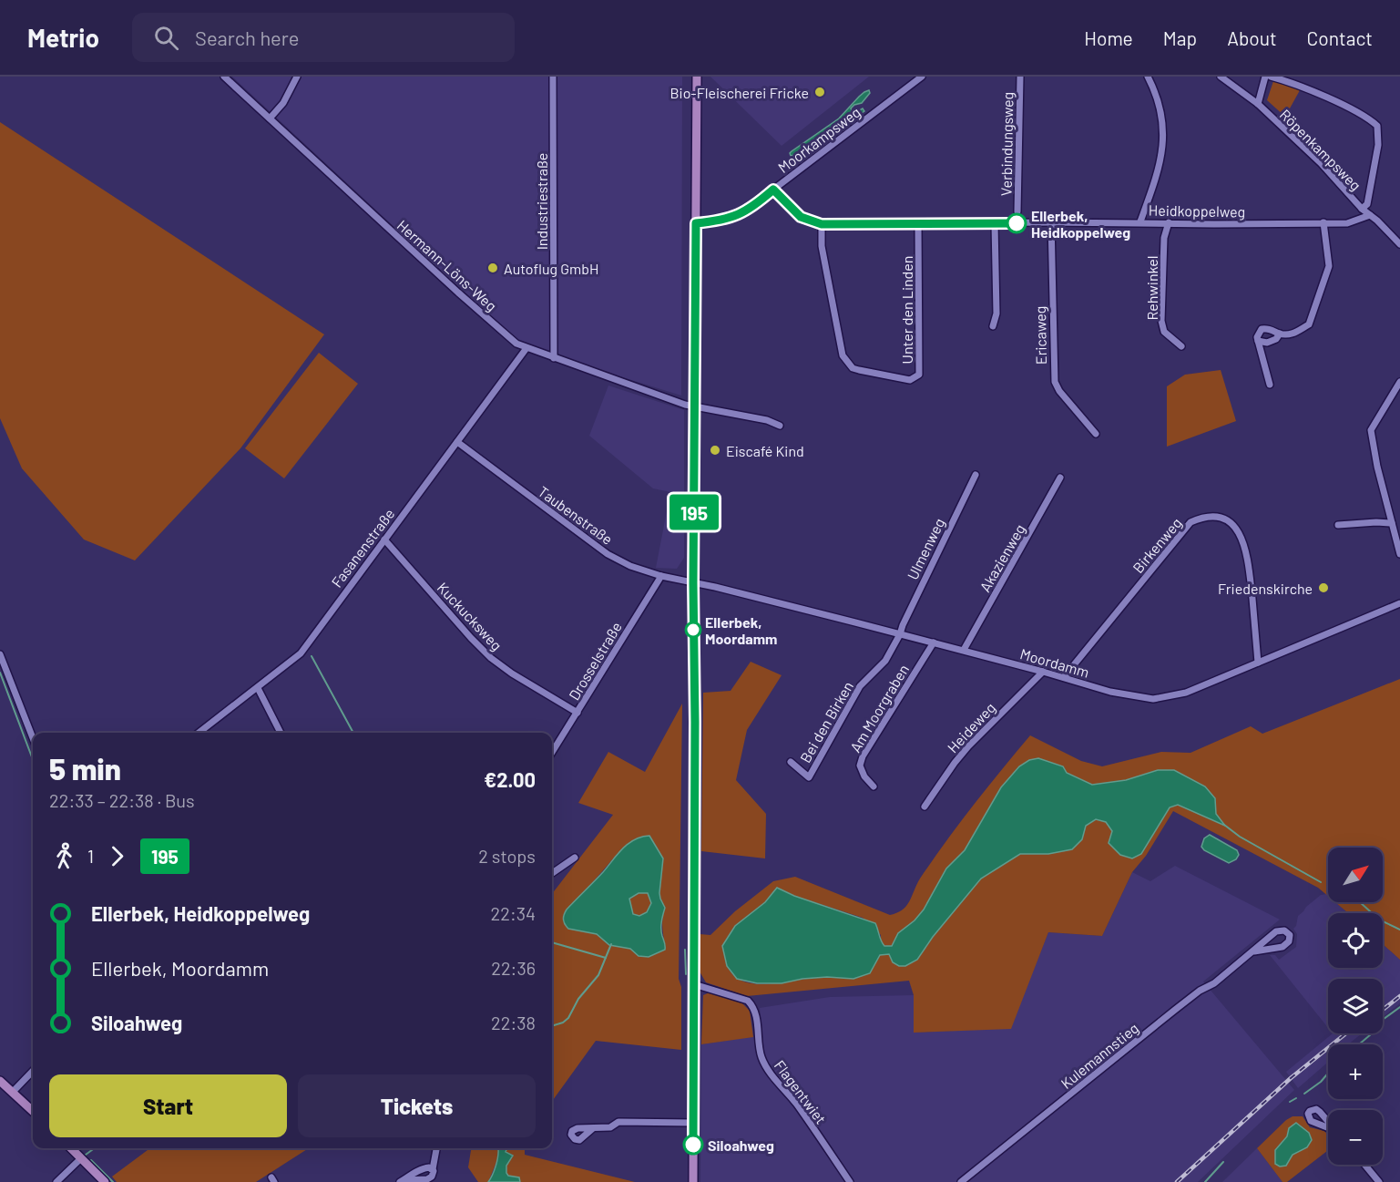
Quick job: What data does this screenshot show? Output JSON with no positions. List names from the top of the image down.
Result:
{
  "streets": {
    "street": [
      "Moorkampsweg",
      "Verbindungsweg",
      "Röpenkampsweg",
      "Industriestraße",
      "Heidkoppelweg",
      "Hermann-Löns-Weg",
      "Rehwinkel",
      "Unter den Linden",
      "Ericaweg",
      "Taubenstraße",
      "Birkenweg",
      "Fasanenstraße",
      "Ulmenweg",
      "Akazienweg",
      "Kuckucksweg",
      "Drosselstraße",
      "Moordamm",
      "Am Moorgraben",
      "Bei den Birken",
      "Heideweg",
      "Kulemannstieg",
      "Flagentwiet"
    ]
  },
  "crossings": [
    ["Moorkampsweg", "Heidkoppelweg"],
    ["Röpenkampsweg", "Heidkoppelweg"],
    ["Industriestraße", "Hermann-Löns-Weg"],
    ["Heidkoppelweg", "Rehwinkel"],
    ["Heidkoppelweg", "Unter den Linden"],
    ["Heidkoppelweg", "Ericaweg"],
    ["Hermann-Löns-Weg", "Fasanenstraße"],
    ["Taubenstraße", "Fasanenstraße"],
    ["Taubenstraße", "Drosselstraße"],
    ["Taubenstraße", "Moordamm"],
    ["Birkenweg", "Moordamm"],
    ["Fasanenstraße", "Kuckucksweg"],
    ["Ulmenweg", "Moordamm"],
    ["Ulmenweg", "Bei den Birken"],
    ["Akazienweg", "Moordamm"],
    ["Kuckucksweg", "Drosselstraße"],
    ["Moordamm", "Am Moorgraben"],
    ["Moordamm", "Bei den Birken"],
    ["Moordamm", "Heideweg"]
  ],
  "places": [
    "Bio-Fleischerei Fricke",
    "Ellerbek, Heidkoppelweg",
    "Autoflug GmbH",
    "Eiscafé Kind",
    "Friedenskirche",
    "Ellerbek, Moordamm",
    "Siloahweg"
  ],
  "lines": ["bus line 195"],
  "north": "top right",
  "page": {
    "header": "Metrio",
    "search": "Search here",
    "nav": [
      "Home",
      "Map",
      "About",
      "Contact"
    ],
    "on_map": "195",
    "heading": ["5 min", "22:33 – 22:38 · Bus", "€2.00"],
    "legs": ["1", "195", "2 stops"],
    "map_buttons": ["+", "−"],
    "list": [
      {
        "name": "Ellerbek, Heidkoppelweg",
        "value": "22:34"
      },
      {
        "name": "Ellerbek, Moordamm",
        "value": "22:36"
      },
      {
        "name": "Siloahweg",
        "value": "22:38"
      }
    ],
    "buttons": ["Start", "Tickets"]
  }
}
